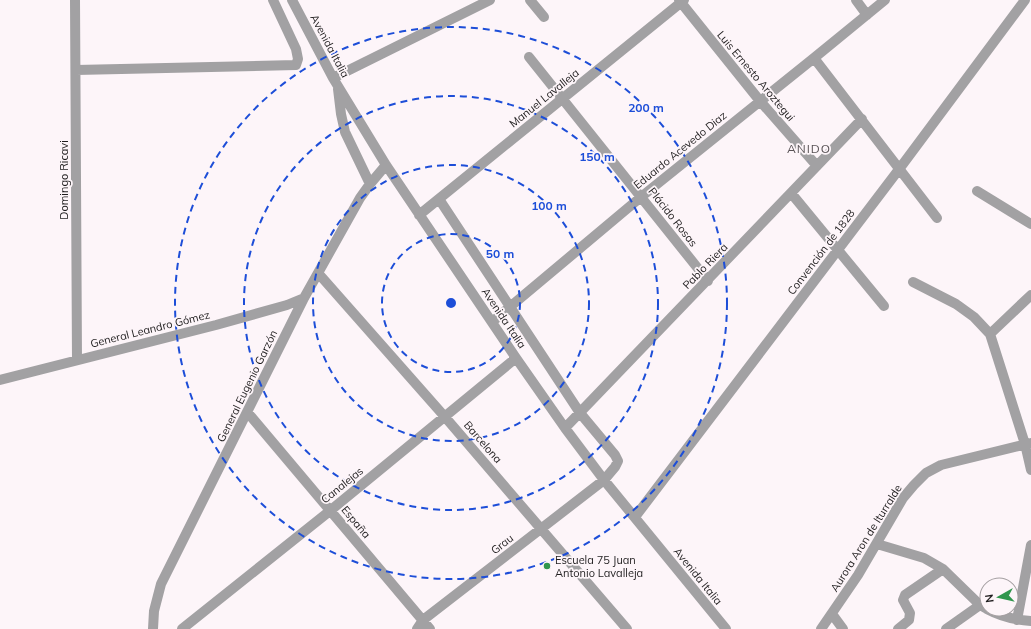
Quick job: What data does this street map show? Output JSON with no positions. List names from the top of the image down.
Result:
{
  "streets": {
    "street": [
      "Avenida Italia",
      "Luis Ernesto Aroztegui",
      "Manuel Lavalleja",
      "Eduardo Acevedo Diaz",
      "Domingo Ricavi",
      "Plácido Rosas",
      "Convención de 1828",
      "Pablo Riera",
      "General Leandro Gómez",
      "General Eugenio Garzón",
      "Barcelona",
      "Canalejas",
      "España",
      "Aurora Aron de Iturralde",
      "Grau"
    ]
  },
  "crossings": [
    ["Avenida Italia", "Manuel Lavalleja"],
    ["Avenida Italia", "Eduardo Acevedo Diaz"],
    ["Avenida Italia", "Convención de 1828"],
    ["Avenida Italia", "Pablo Riera"],
    ["Avenida Italia", "General Eugenio Garzón"],
    ["Avenida Italia", "Canalejas"],
    ["Avenida Italia", "Grau"],
    ["Luis Ernesto Aroztegui", "Manuel Lavalleja"],
    ["Luis Ernesto Aroztegui", "Eduardo Acevedo Diaz"],
    ["Luis Ernesto Aroztegui", "Pablo Riera"],
    ["Manuel Lavalleja", "Plácido Rosas"],
    ["Eduardo Acevedo Diaz", "Plácido Rosas"],
    ["Domingo Ricavi", "General Leandro Gómez"],
    ["Plácido Rosas", "Pablo Riera"],
    ["Pablo Riera", "Grau"],
    ["General Leandro Gómez", "General Eugenio Garzón"],
    ["General Eugenio Garzón", "Barcelona"],
    ["General Eugenio Garzón", "España"],
    ["Barcelona", "Canalejas"],
    ["Barcelona", "Grau"],
    ["Canalejas", "España"],
    ["España", "Grau"]
  ],
  "districts": ["ANIDO"],
  "places": ["Escuela 75 Juan Antonio Lavalleja"],
  "north": "left",
  "rings": [
    "200 m",
    "150 m",
    "100 m",
    "50 m"
  ]
}
